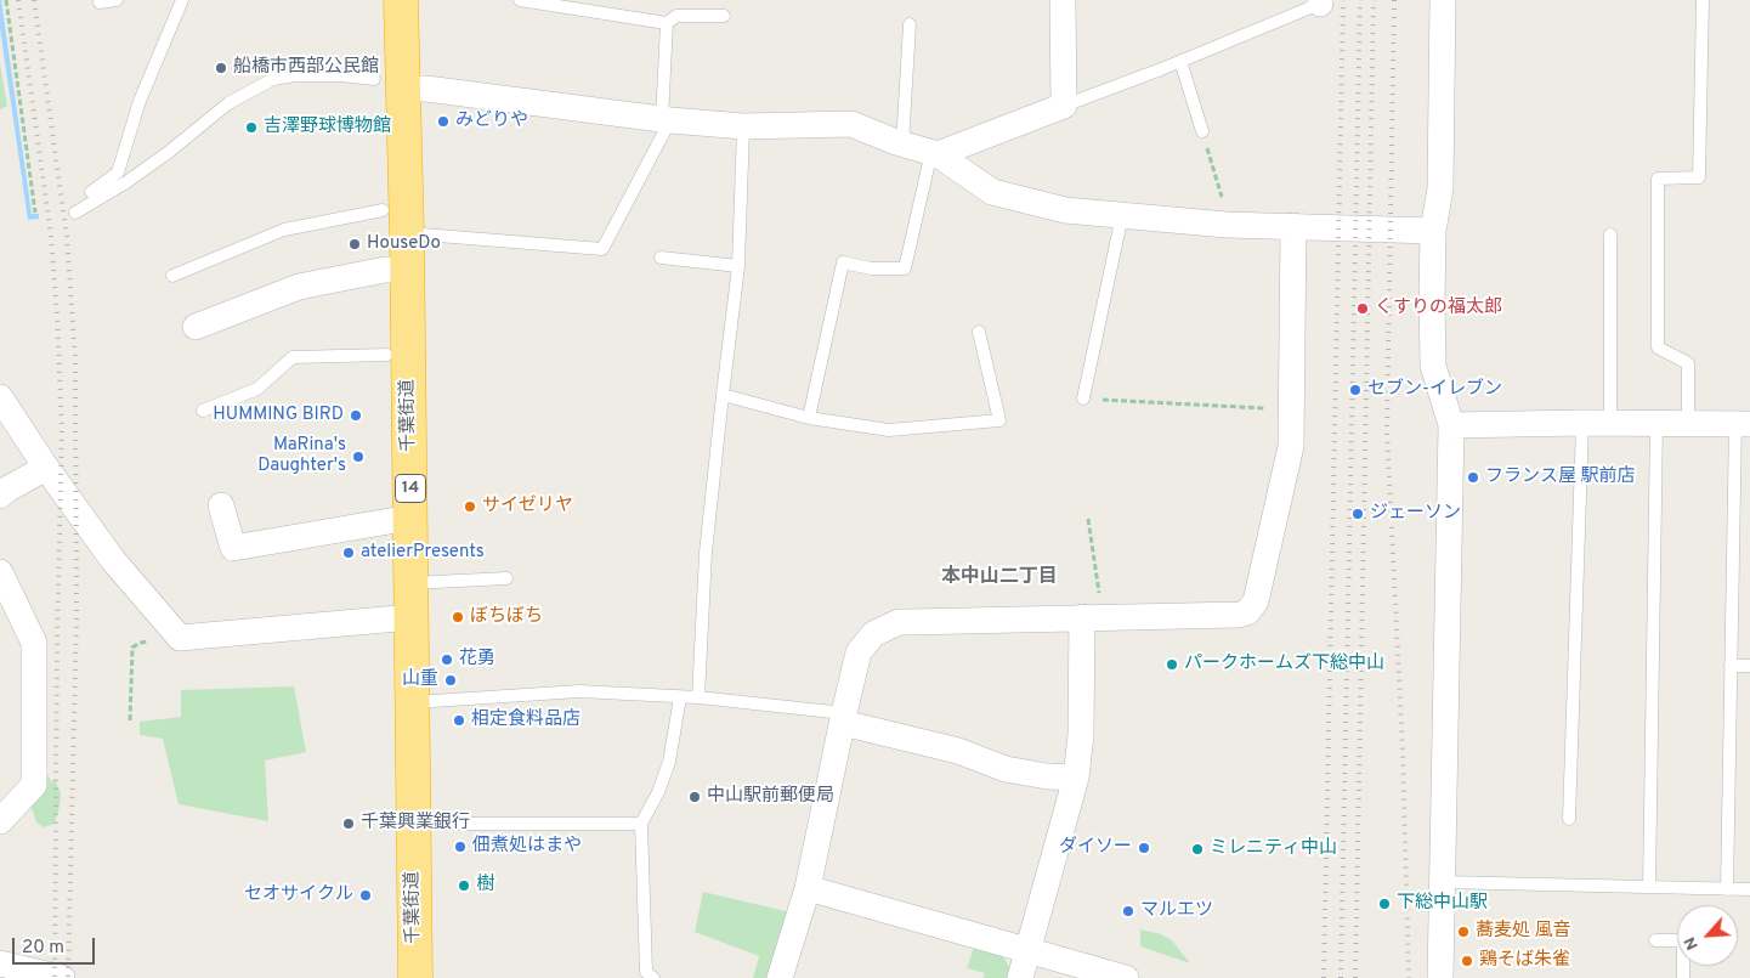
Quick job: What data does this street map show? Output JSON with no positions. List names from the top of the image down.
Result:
{
  "streets": {
    "highway": ["千葉街道", "14"]
  },
  "districts": ["本中山二丁目"],
  "places": [
    "船橋市西部公民館",
    "みどりや",
    "吉澤野球博物館",
    "HouseDo",
    "くすりの福太郎",
    "セブン-イレブン",
    "HUMMING BIRD",
    "MaRina's Daughter's",
    "フランス屋 駅前店",
    "サイゼリヤ",
    "ジェーソン",
    "atelierPresents",
    "ぼちぼち",
    "花勇",
    "パークホームズ下総中山",
    "山重",
    "相定食料品店",
    "中山駅前郵便局",
    "千葉興業銀行",
    "佃煮処はまや",
    "ダイソー",
    "ミレニティ中山",
    "樹",
    "セオサイクル",
    "下総中山駅",
    "マルエツ",
    "蕎麦処 風音",
    "鶏そば朱雀"
  ],
  "scale_bar": "20 m",
  "north": "bottom left"
}
